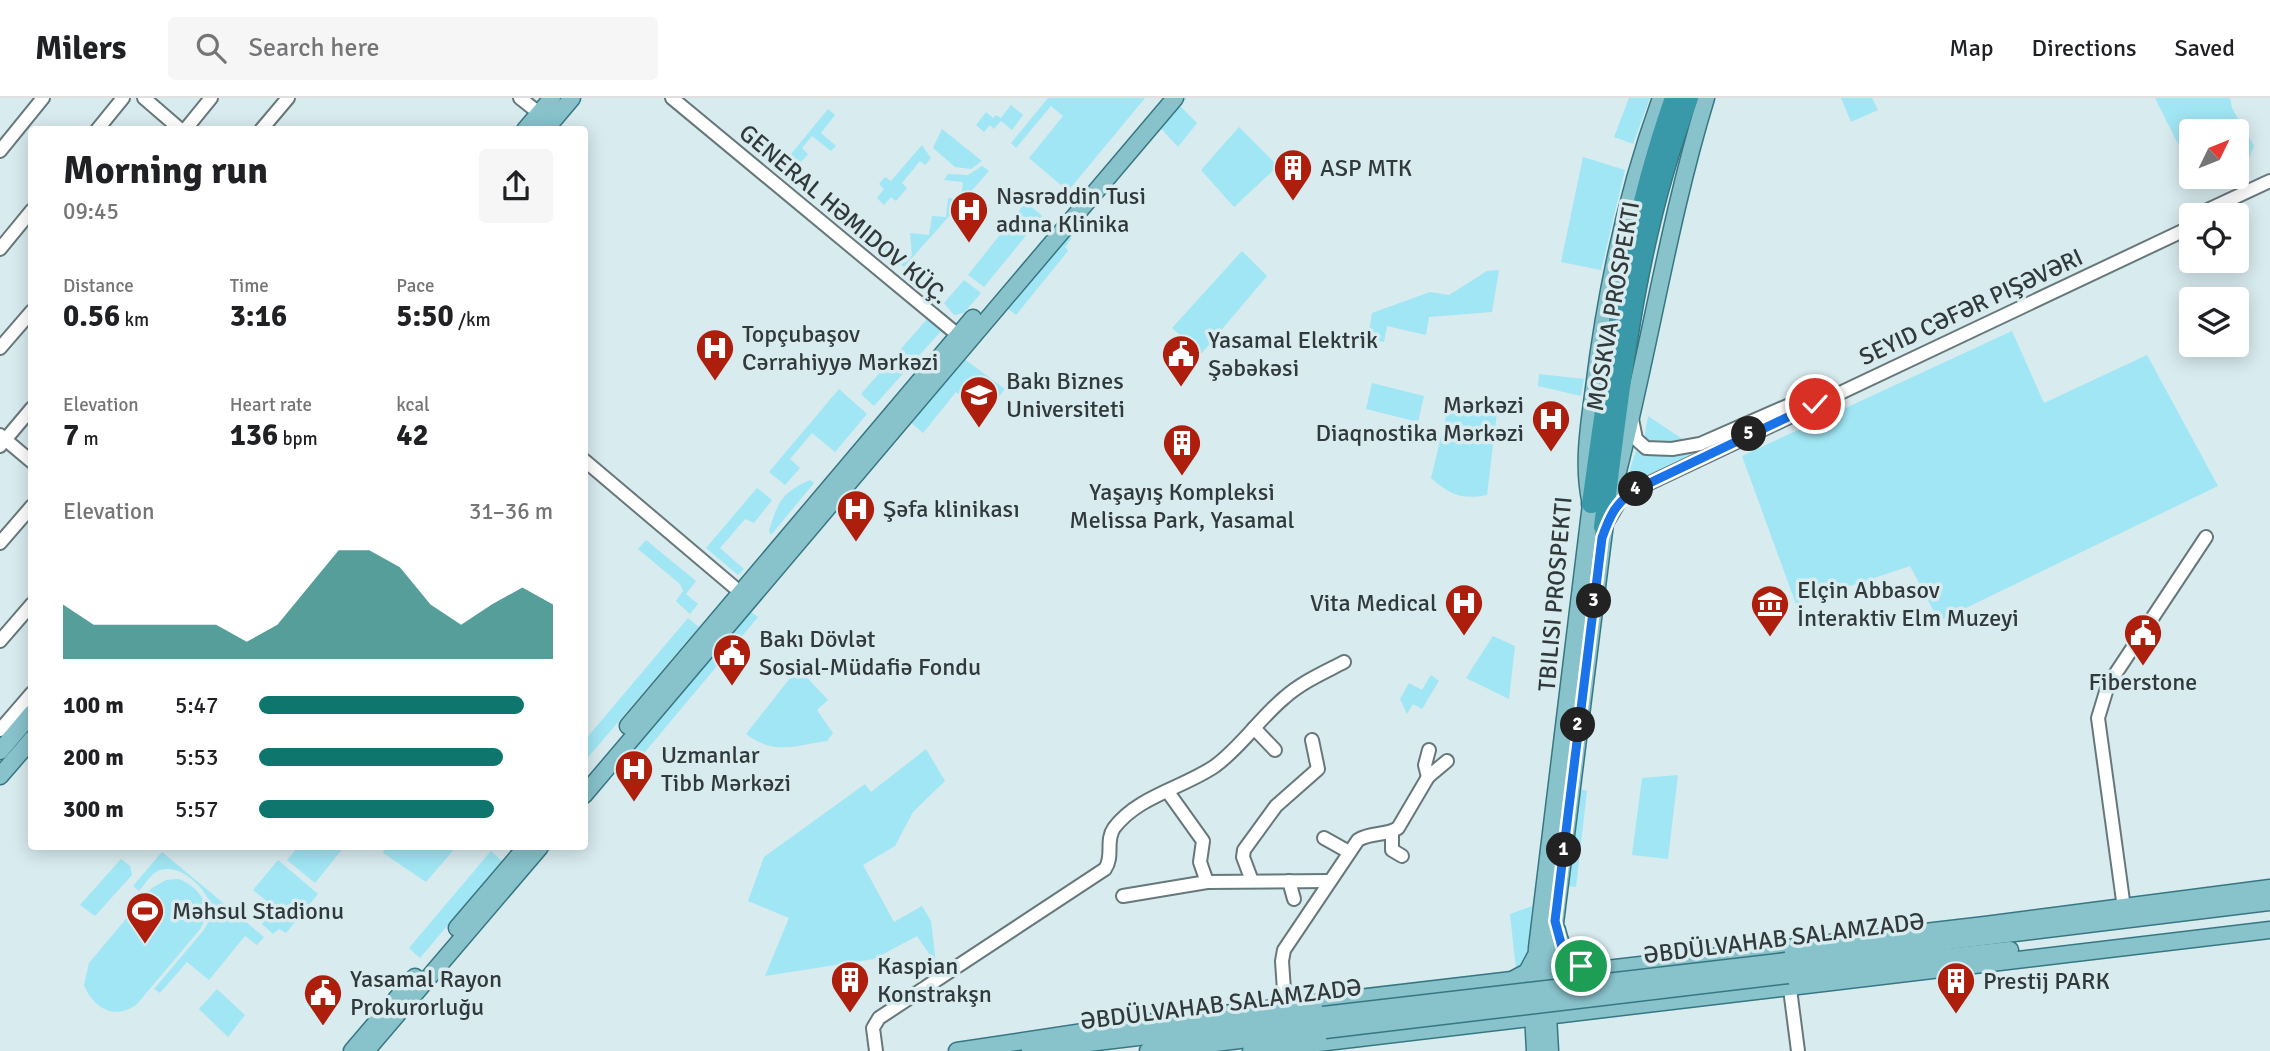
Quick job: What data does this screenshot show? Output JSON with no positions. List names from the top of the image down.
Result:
{
  "streets": {
    "highway": ["MOSKVA PROSPEKTI"],
    "main road": ["TBILISI PROSPEKTI", "ƏBDÜLVAHAB SALAMZADƏ"],
    "street": ["GENERAL HƏMIDOV KÜÇ.", "SEYID CƏFƏR PIŞƏVƏRI"]
  },
  "crossings": [
    ["MOSKVA PROSPEKTI", "SEYID CƏFƏR PIŞƏVƏRI"],
    ["MOSKVA PROSPEKTI", "TBILISI PROSPEKTI"],
    ["SEYID CƏFƏR PIŞƏVƏRI", "TBILISI PROSPEKTI"],
    ["TBILISI PROSPEKTI", "ƏBDÜLVAHAB SALAMZADƏ"]
  ],
  "places": {
    "building": [
      "ASP MTK",
      "Yaşayış Kompleksi Melissa Park, Yasamal",
      "Kaspian Konstrakşn",
      "Prestij PARK"
    ],
    "hospital": [
      "Nəsrəddin Tusi adına Klinika",
      "Topçubaşov Cərrahiyyə Mərkəzi",
      "Mərkəzi Diaqnostika Mərkəzi",
      "Şəfa klinikası",
      "Vita Medical",
      "Uzmanlar Tibb Mərkəzi"
    ],
    "public building": [
      "Yasamal Elektrik Şəbəkəsi",
      "Fiberstone",
      "Bakı Dövlət Sosial-Müdafiə Fondu",
      "Yasamal Rayon Prokurorluğu"
    ],
    "school or university": ["Bakı Biznes Universiteti"],
    "museum": ["Elçin Abbasov İnteraktiv Elm Muzeyi"],
    "sports": ["Məhsul Stadionu"]
  },
  "north": "top right",
  "page": {
    "header": "Milers",
    "search": "Search here",
    "nav": ["Map", "Directions", "Saved"],
    "heading": ["Morning run", "09:45"],
    "stats": [
      ["Distance", "0.56 km"],
      ["Time", "3:16"],
      ["Pace", "5:50 /km"],
      ["Elevation", "7 m"],
      ["Heart rate", "136 bpm"],
      ["kcal", "42"]
    ],
    "pins": [
      "5",
      "4",
      "3",
      "2",
      "1"
    ],
    "chart": ["Elevation", "31–36 m"],
    "list": [
      {
        "name": "100 m",
        "note": "5:47"
      },
      {
        "name": "200 m",
        "note": "5:53"
      },
      {
        "name": "300 m",
        "note": "5:57"
      }
    ]
  }
}
